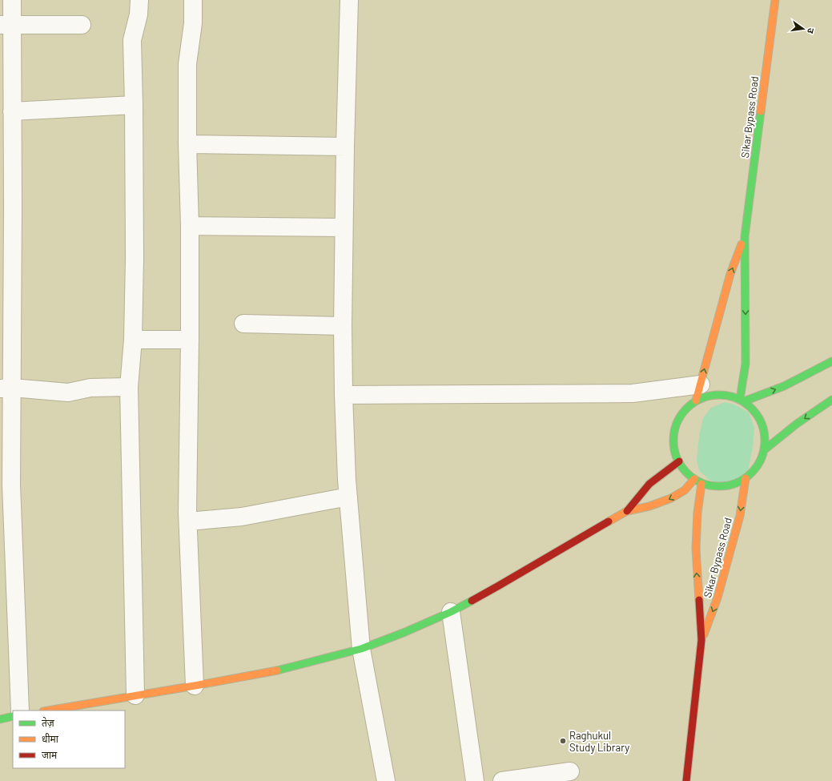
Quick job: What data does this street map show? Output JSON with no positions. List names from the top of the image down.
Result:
{
  "streets": {
    "main road": ["Sikar Bypass Road"]
  },
  "places": ["Raghukul Study Library"],
  "legend": ["तेज़", "धीमा", "जाम"],
  "north": "right"
}
